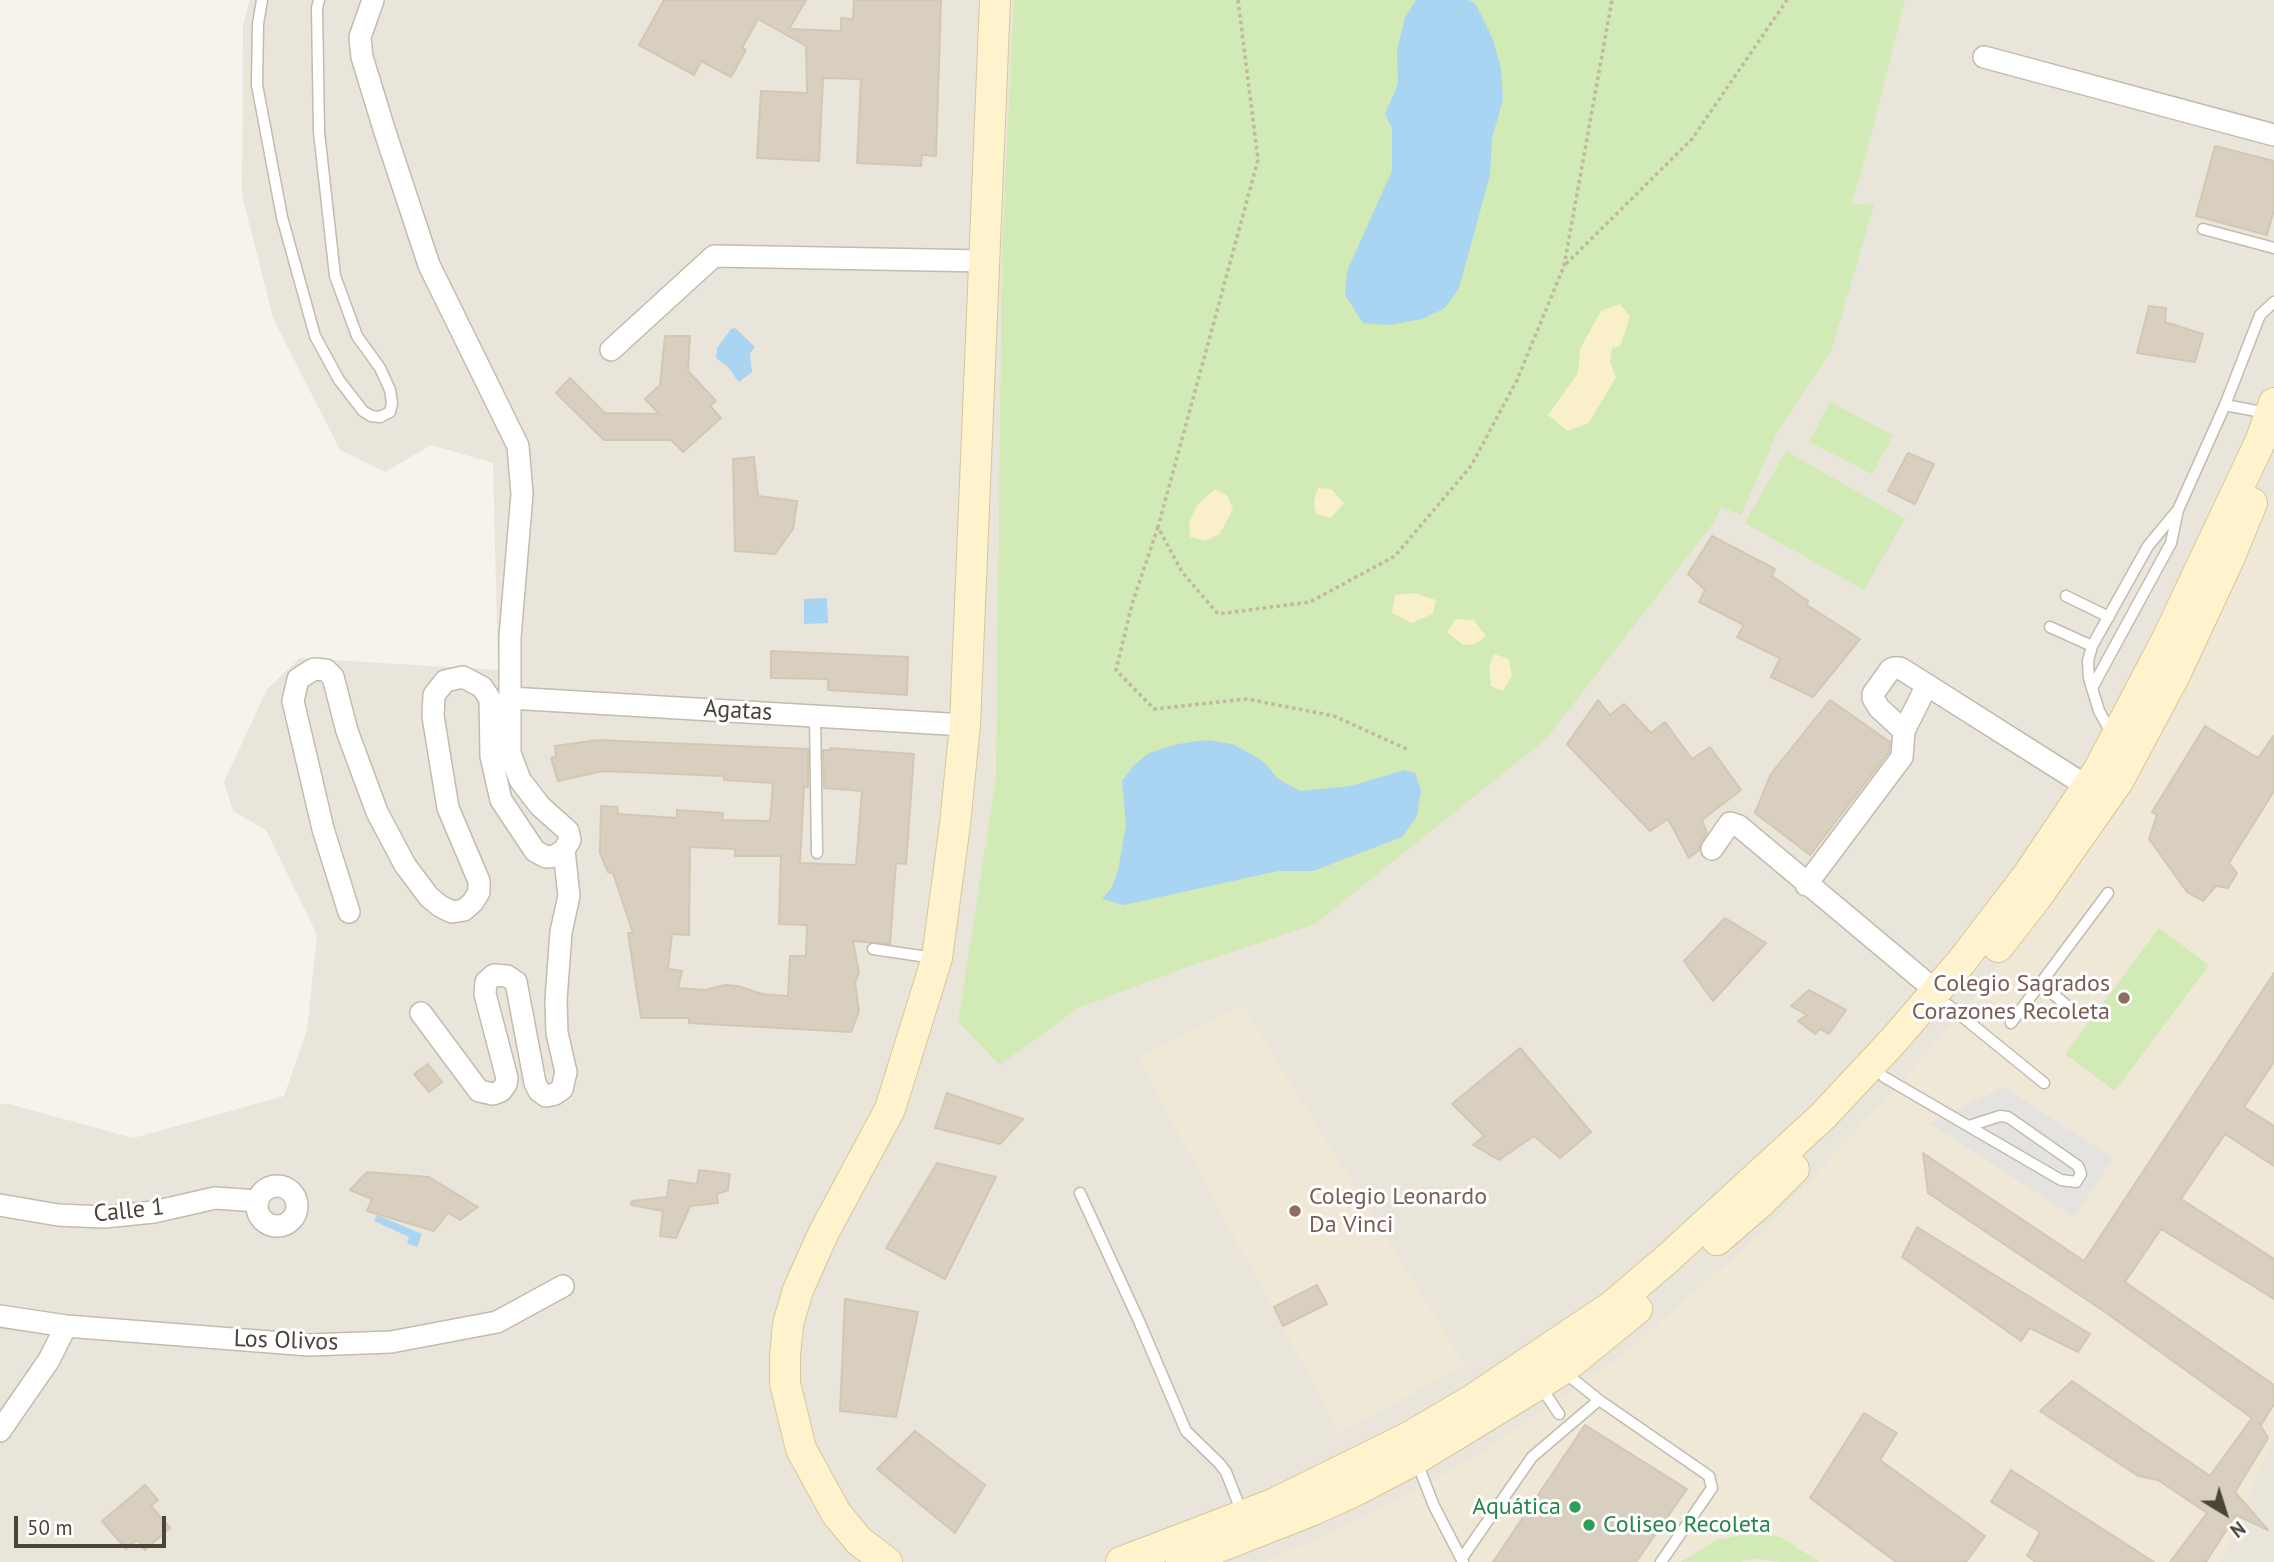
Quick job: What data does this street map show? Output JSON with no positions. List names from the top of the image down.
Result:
{
  "streets": {
    "street": ["Agatas", "Calle 1", "Los Olivos"]
  },
  "places": [
    "Colegio Sagrados Corazones Recoleta",
    "Colegio Leonardo Da Vinci",
    "Aquática",
    "Coliseo Recoleta"
  ],
  "scale_bar": "50 m",
  "north": "bottom right"
}
